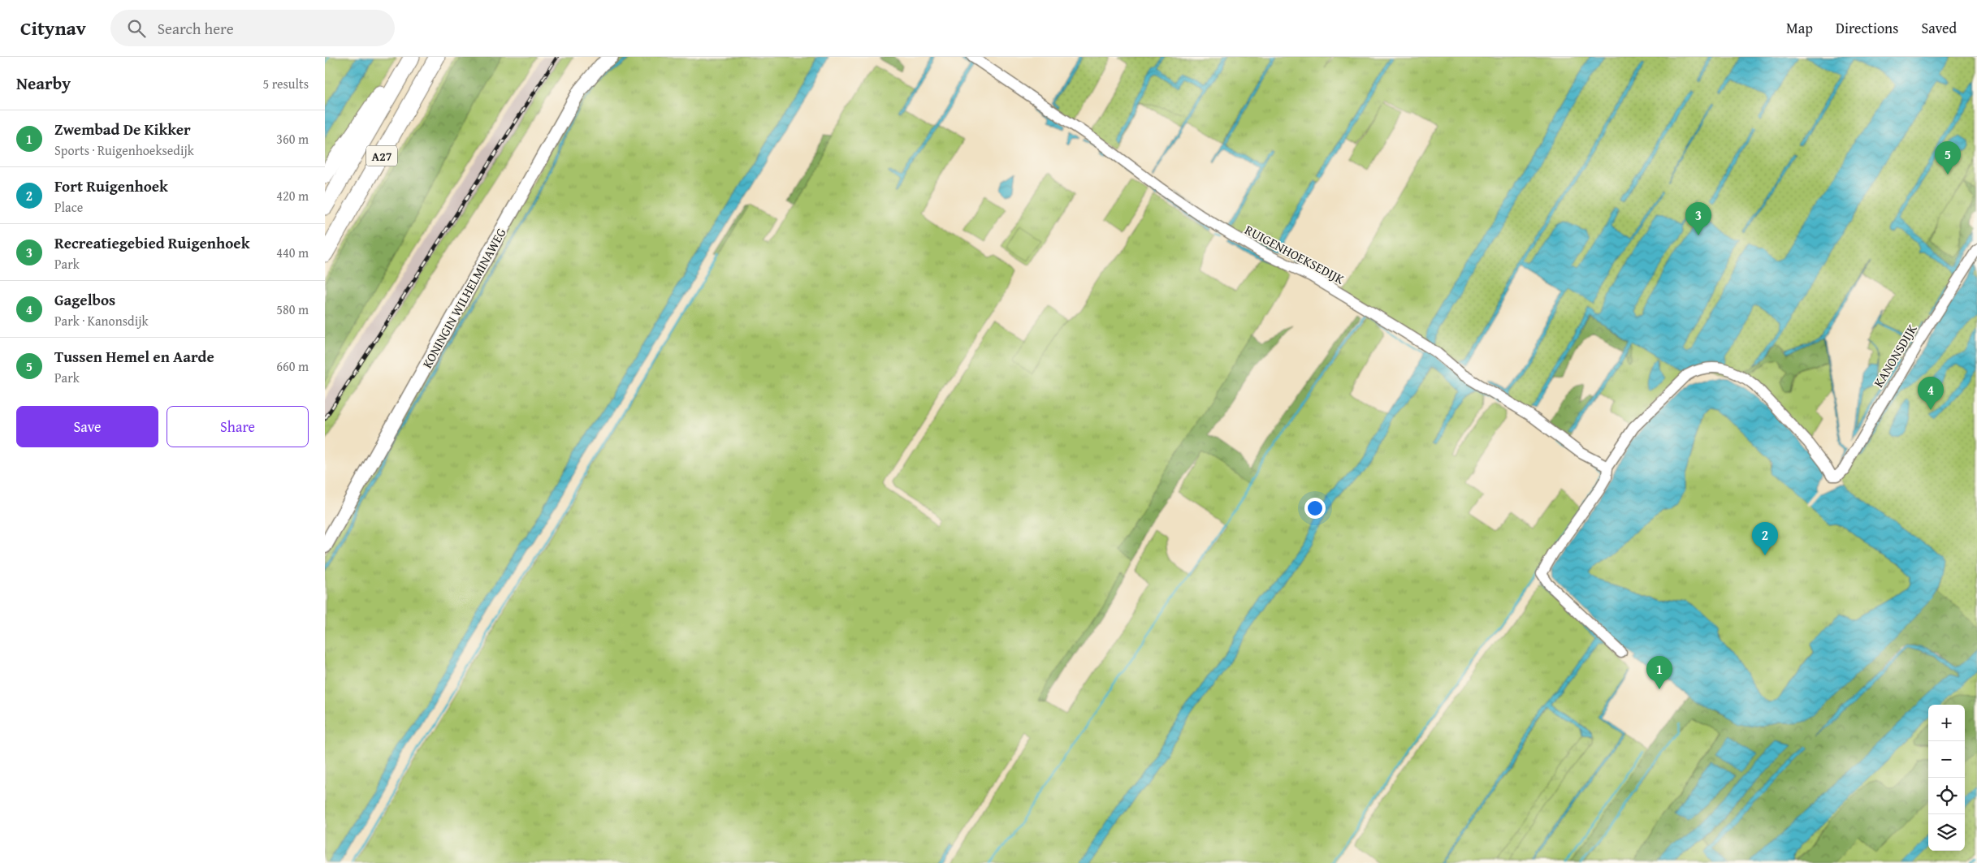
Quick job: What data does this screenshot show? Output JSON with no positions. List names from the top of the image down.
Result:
{
  "streets": {
    "highway": ["A27"],
    "main road": ["KONINGIN WILHELMINAWEG"],
    "street": ["RUIGENHOEKSEDIJK", "KANONSDIJK"]
  },
  "crossings": [
    ["RUIGENHOEKSEDIJK", "KANONSDIJK"]
  ],
  "page": {
    "header": "Citynav",
    "search": "Search here",
    "nav": ["Map", "Directions", "Saved"],
    "heading": ["Nearby", "5 results"],
    "list": [
      {
        "mark": "1",
        "name": "Zwembad De Kikker",
        "note": "Sports · Ruigenhoeksedijk",
        "value": "360 m"
      },
      {
        "mark": "2",
        "name": "Fort Ruigenhoek",
        "note": "Place",
        "value": "420 m"
      },
      {
        "mark": "3",
        "name": "Recreatiegebied Ruigenhoek",
        "note": "Park",
        "value": "440 m"
      },
      {
        "mark": "4",
        "name": "Gagelbos",
        "note": "Park · Kanonsdijk",
        "value": "580 m"
      },
      {
        "mark": "5",
        "name": "Tussen Hemel en Aarde",
        "note": "Park",
        "value": "660 m"
      }
    ],
    "pins": [
      "5",
      "3",
      "4",
      "2",
      "1"
    ],
    "buttons": ["Save", "Share"],
    "map_buttons": ["+", "−"]
  }
}
